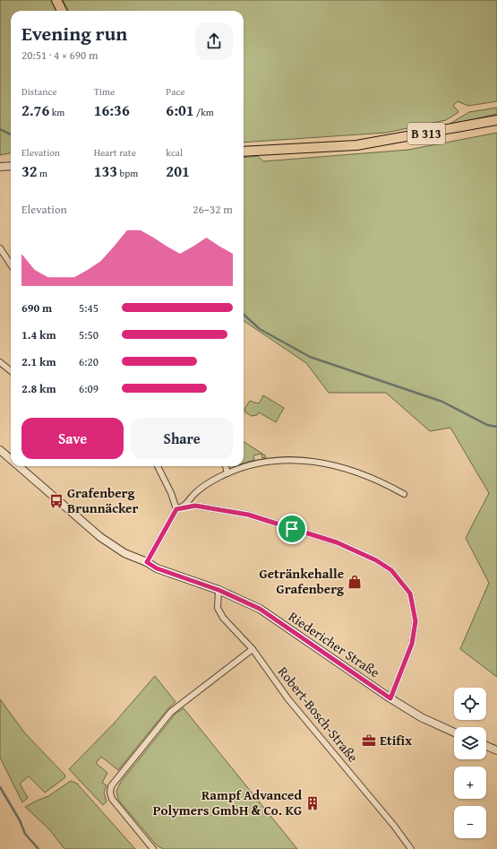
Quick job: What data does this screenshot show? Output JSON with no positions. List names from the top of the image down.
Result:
{
  "streets": {
    "main road": ["B 313"],
    "street": ["Riedericher Straße", "Robert-Bosch-Straße"]
  },
  "crossings": [
    ["Riedericher Straße", "Robert-Bosch-Straße"]
  ],
  "places": {
    "bus stop": ["Grafenberg Brunnäcker"],
    "shop": ["Getränkehalle Grafenberg"],
    "office": ["Etifix"],
    "building": ["Rampf Advanced Polymers GmbH & Co. KG"]
  },
  "page": {
    "heading": ["Evening run", "20:51 · 4 × 690 m"],
    "stats": [
      ["Distance", "2.76 km"],
      ["Time", "16:36"],
      ["Pace", "6:01 /km"],
      ["Elevation", "32 m"],
      ["Heart rate", "133 bpm"],
      ["kcal", "201"]
    ],
    "chart": ["Elevation", "26–32 m"],
    "list": [
      {
        "name": "690 m",
        "note": "5:45"
      },
      {
        "name": "1.4 km",
        "note": "5:50"
      },
      {
        "name": "2.1 km",
        "note": "6:20"
      },
      {
        "name": "2.8 km",
        "note": "6:09"
      }
    ],
    "buttons": ["Save", "Share"],
    "map_buttons": ["+", "−"]
  }
}
